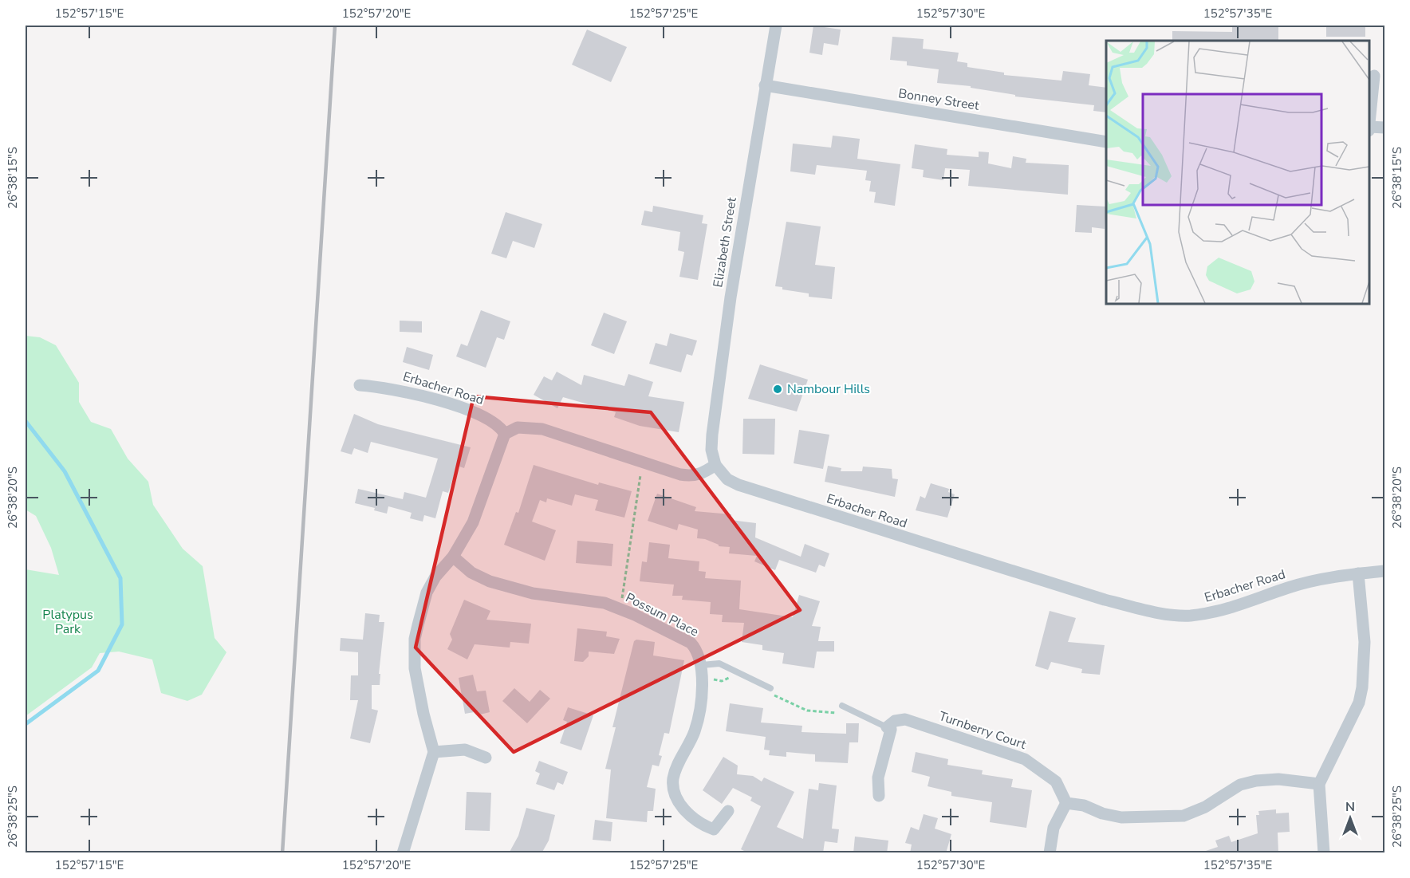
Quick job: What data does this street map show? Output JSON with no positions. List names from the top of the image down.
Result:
{
  "streets": {
    "street": [
      "Bonney Street",
      "Elizabeth Street",
      "Erbacher Road",
      "Possum Place",
      "Turnberry Court"
    ]
  },
  "crossings": [
    ["Bonney Street", "Elizabeth Street"],
    ["Elizabeth Street", "Erbacher Road"]
  ],
  "parks": ["Platypus Park"],
  "places": ["Nambour Hills"],
  "north": "top",
  "coordinates": [
    "152°57'15\"E",
    "152°57'20\"E",
    "152°57'25\"E",
    "152°57'30\"E",
    "152°57'35\"E",
    "26°38'15\"S",
    "26°38'20\"S",
    "26°38'25\"S"
  ]
}
